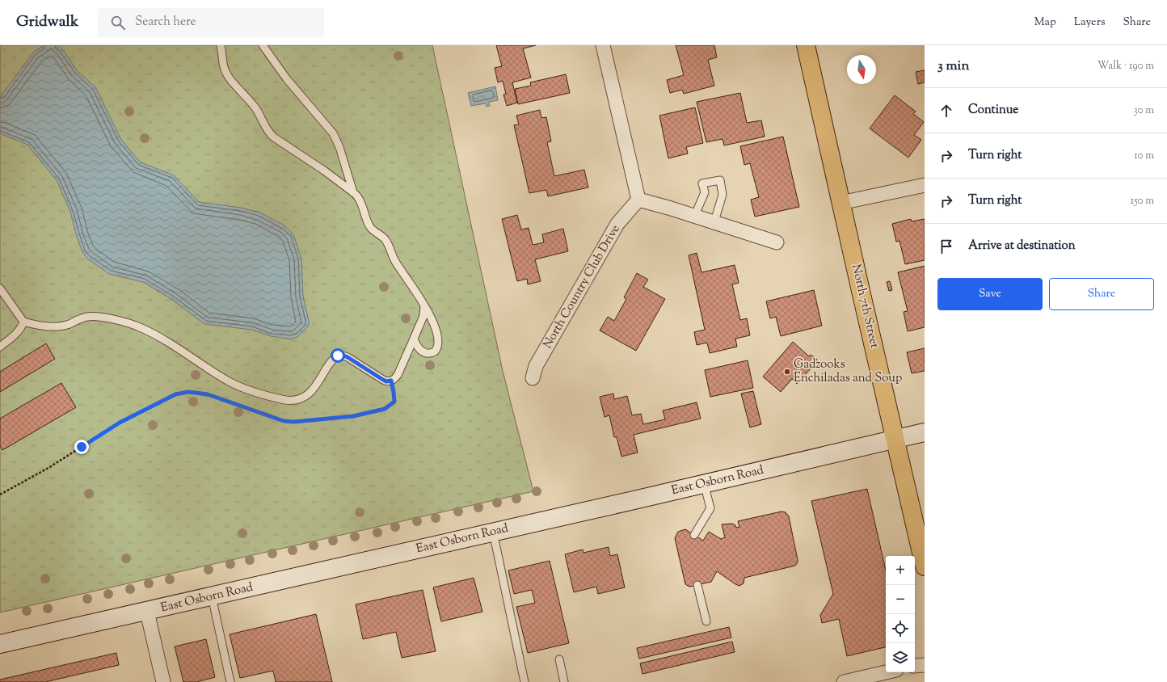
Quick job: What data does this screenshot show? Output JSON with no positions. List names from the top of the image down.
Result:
{
  "streets": {
    "main road": ["North 7th Street", "East Osborn Road"],
    "street": ["North Country Club Drive"]
  },
  "crossings": [
    ["North 7th Street", "East Osborn Road"]
  ],
  "places": ["Gadzooks Enchiladas and Soup"],
  "north": "bottom",
  "page": {
    "header": "Gridwalk",
    "search": "Search here",
    "nav": ["Map", "Layers", "Share"],
    "heading": ["3 min", "Walk · 190 m"],
    "list": [
      ["Continue", "30 m"],
      ["Turn right", "10 m"],
      ["Turn right", "150 m"],
      "Arrive at destination"
    ],
    "buttons": ["Save", "Share"],
    "map_buttons": ["+", "−"]
  }
}
